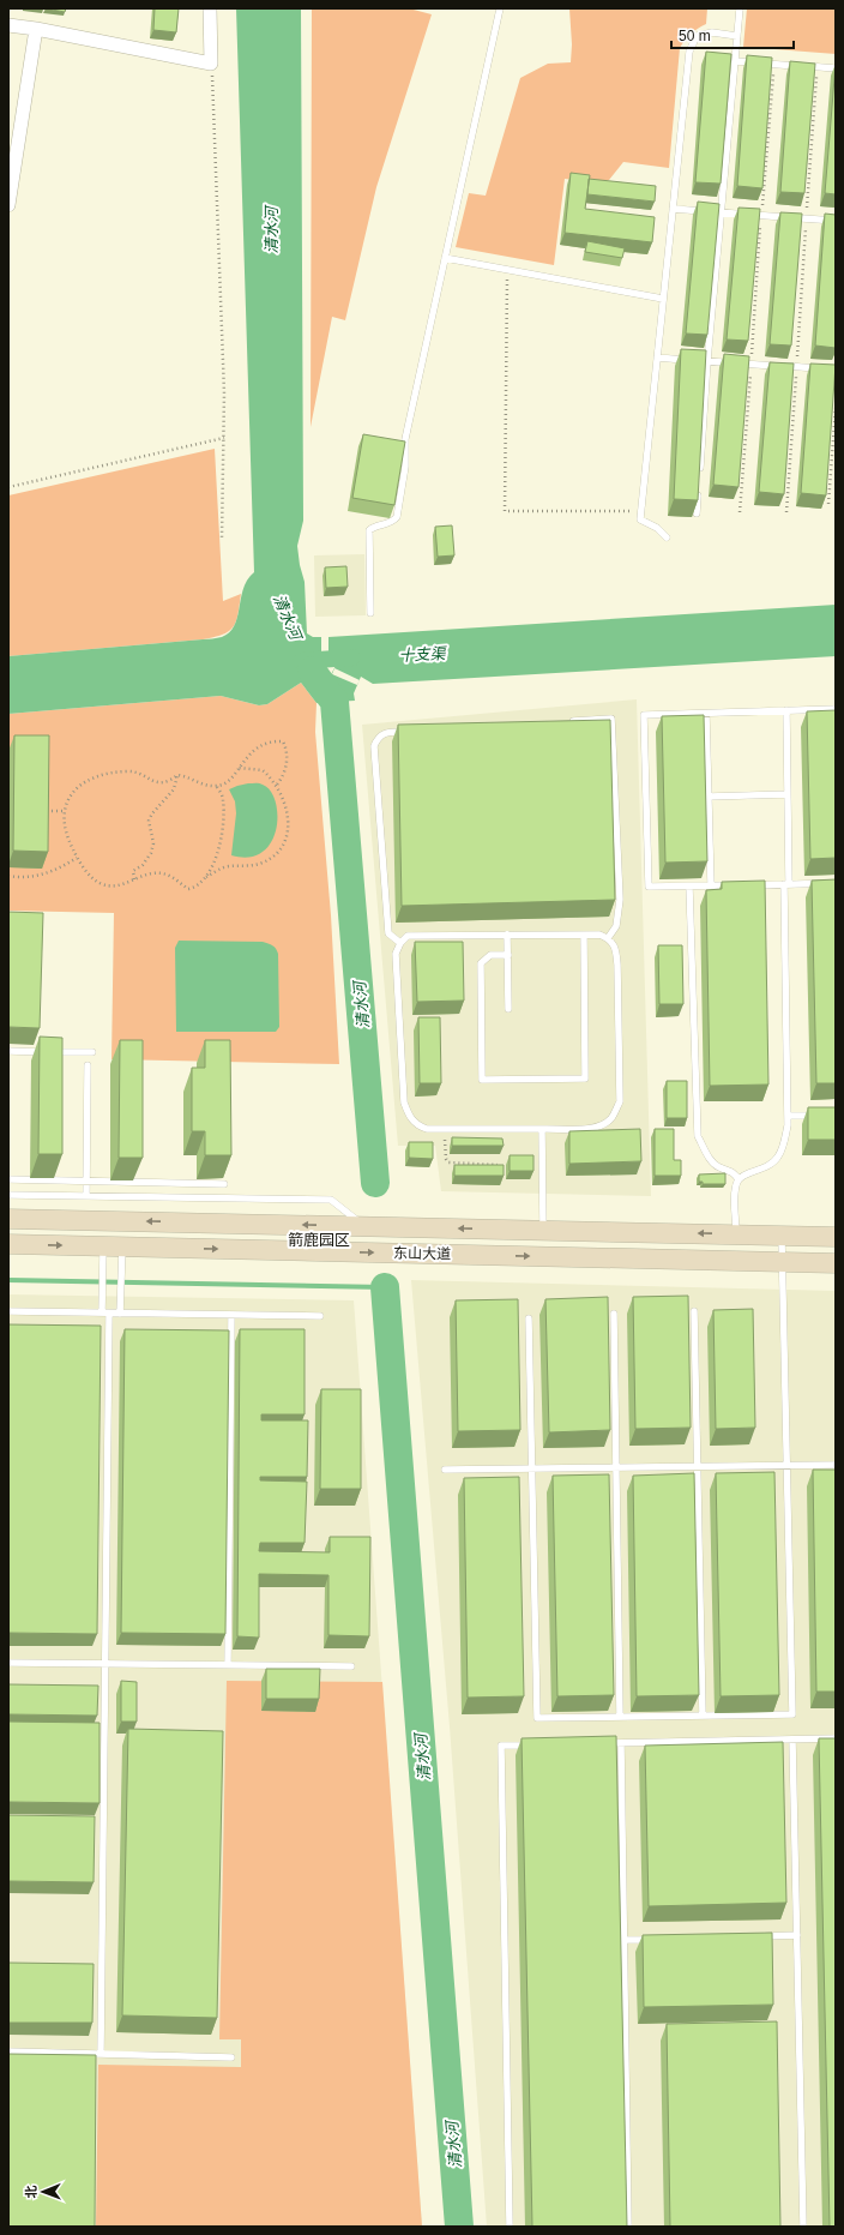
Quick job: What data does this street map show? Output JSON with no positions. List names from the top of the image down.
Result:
{
  "streets": {
    "main road": ["东山大道"]
  },
  "districts": ["箭鹿园区"],
  "water": ["清水河", "十支渠"],
  "scale_bar": "50 m",
  "north": "left"
}
